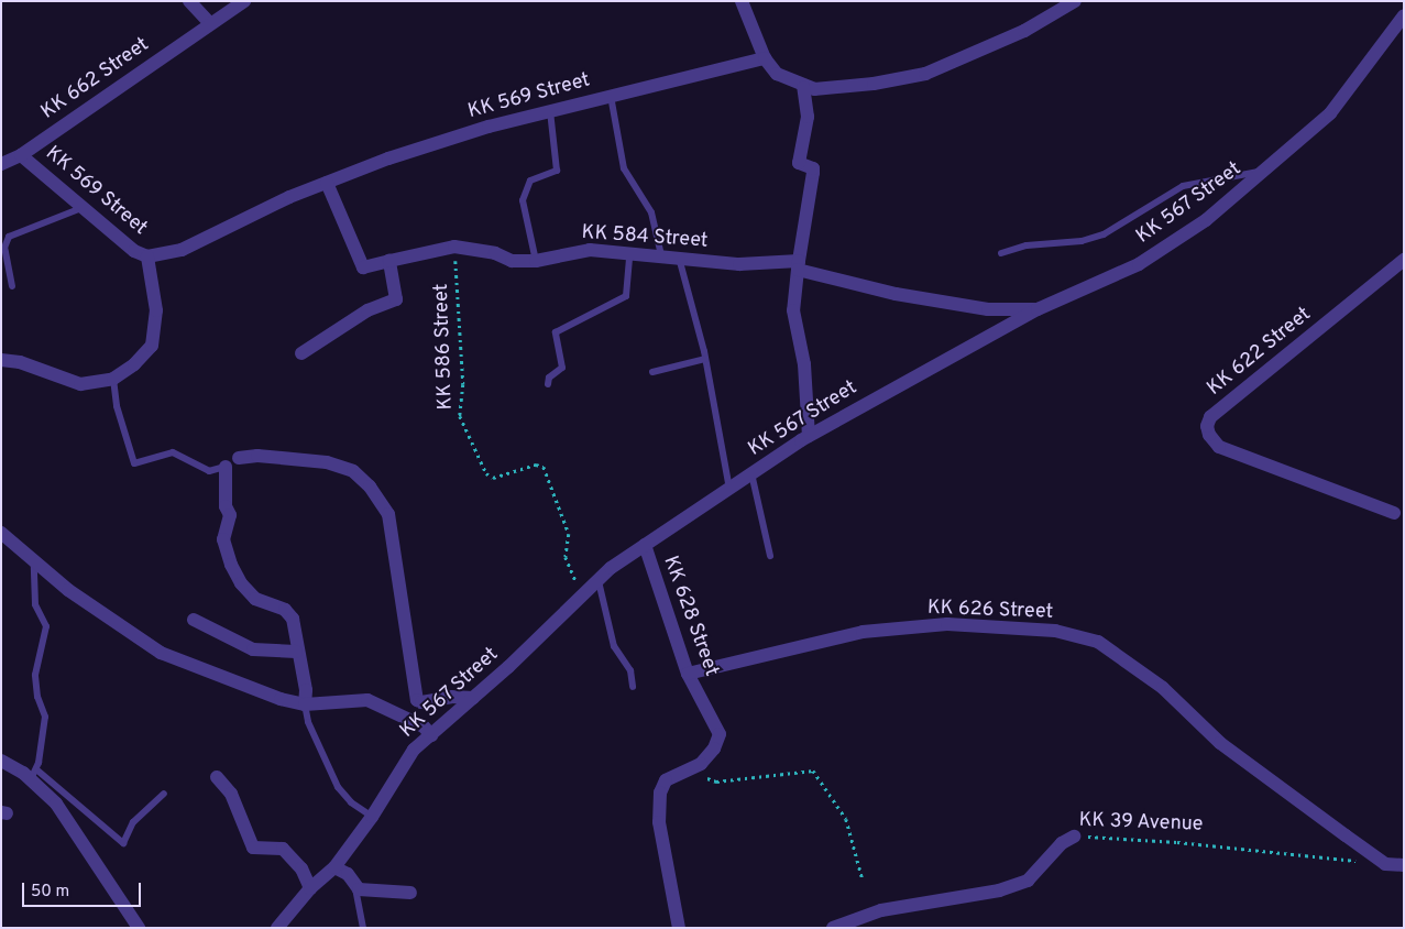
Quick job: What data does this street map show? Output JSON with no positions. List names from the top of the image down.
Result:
{
  "streets": {
    "street": [
      "KK 662 Street",
      "KK 569 Street",
      "KK 567 Street",
      "KK 584 Street",
      "KK 622 Street",
      "KK 626 Street",
      "KK 628 Street",
      "KK 39 Avenue"
    ],
    "path": ["KK 586 Street"]
  },
  "crossings": [
    ["KK 662 Street", "KK 569 Street"],
    ["KK 569 Street", "KK 584 Street"],
    ["KK 567 Street", "KK 584 Street"],
    ["KK 567 Street", "KK 586 Street"],
    ["KK 567 Street", "KK 628 Street"],
    ["KK 584 Street", "KK 586 Street"],
    ["KK 626 Street", "KK 628 Street"],
    ["KK 626 Street", "KK 39 Avenue"]
  ],
  "scale_bar": "50 m"
}
